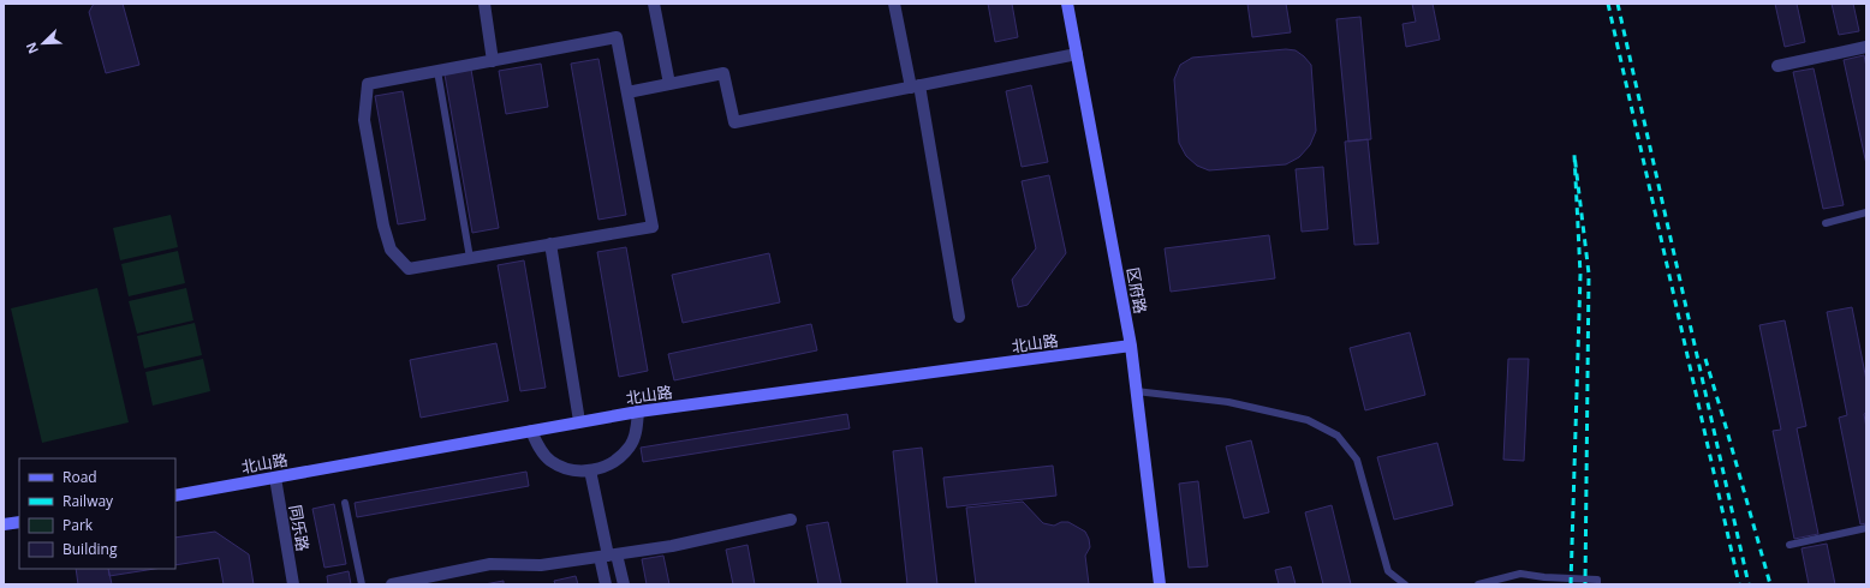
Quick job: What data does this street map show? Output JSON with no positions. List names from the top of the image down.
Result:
{
  "streets": {
    "street": ["区府路", "北山路", "同乐路"]
  },
  "crossings": [
    ["区府路", "北山路"],
    ["北山路", "同乐路"]
  ],
  "legend": [
    "Road",
    "Railway",
    "Park",
    "Building"
  ],
  "north": "bottom left"
}
